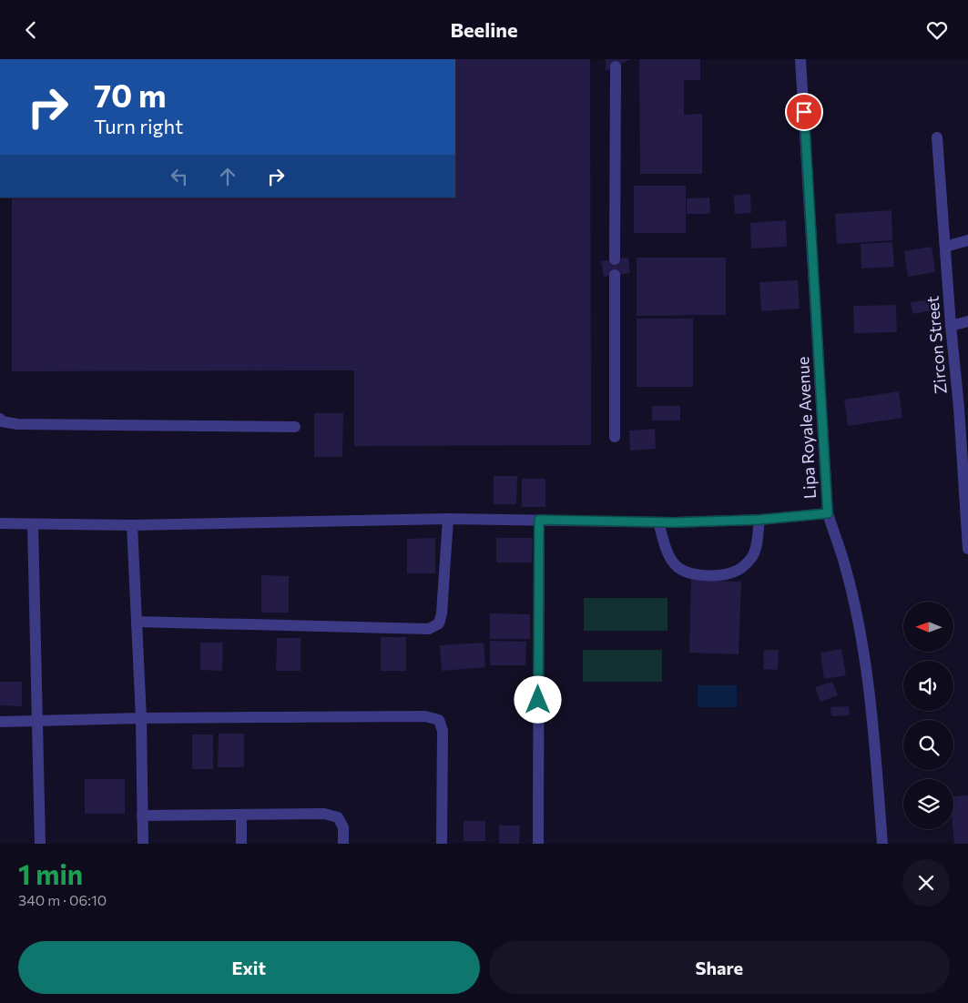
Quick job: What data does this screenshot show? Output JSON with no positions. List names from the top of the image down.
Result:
{
  "streets": {
    "street": ["Zircon Street", "Lipa Royale Avenue"]
  },
  "north": "left",
  "page": {
    "header": "Beeline",
    "turn": ["70 m", "Turn right"],
    "heading": ["1 min", "340 m · 06:10"],
    "buttons": ["Exit", "Share"]
  }
}
